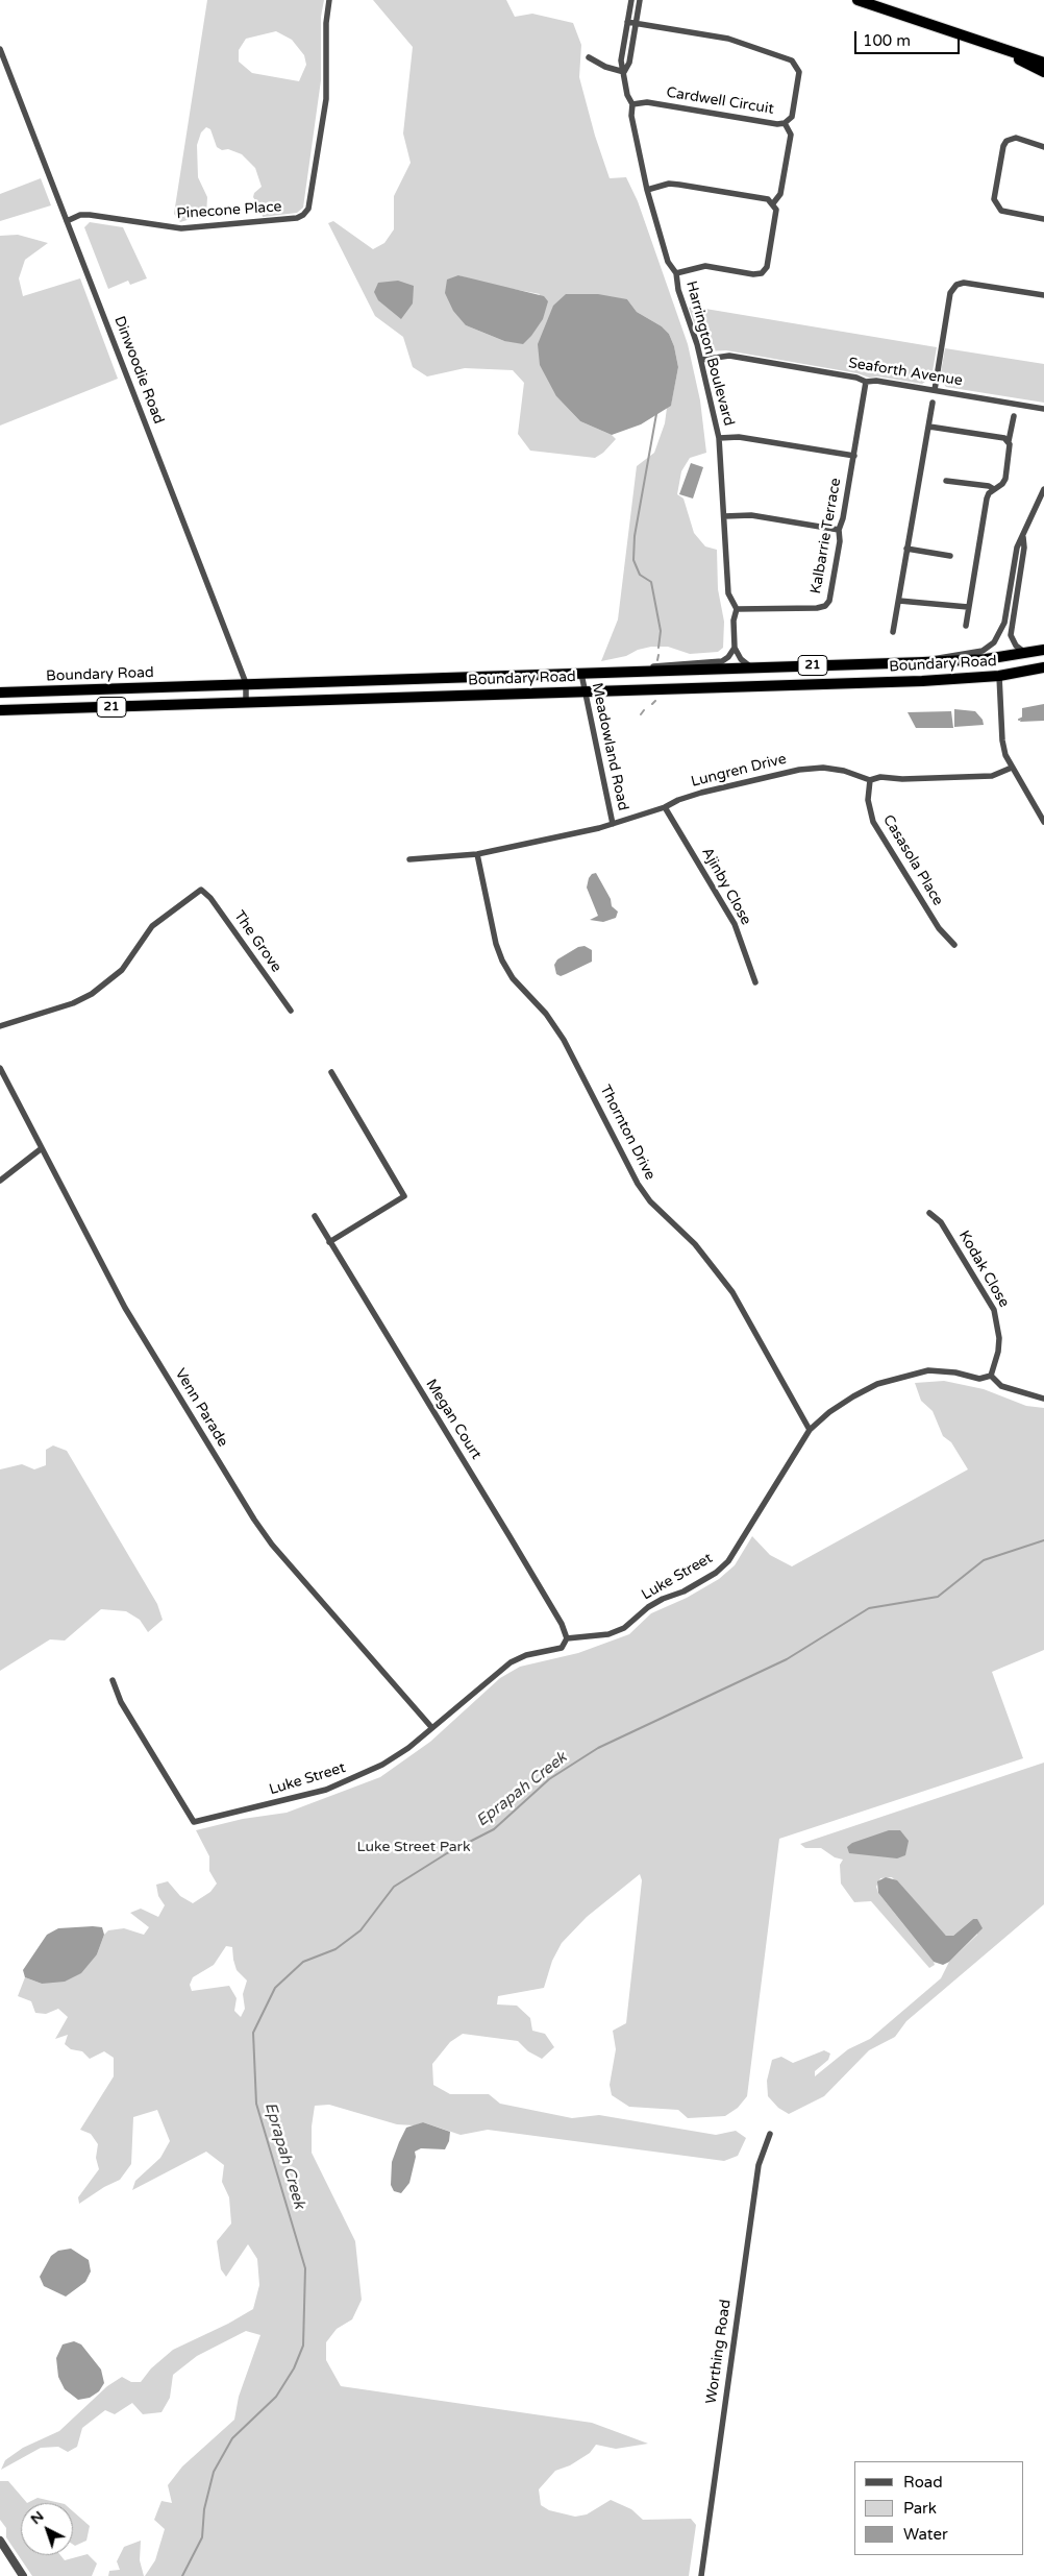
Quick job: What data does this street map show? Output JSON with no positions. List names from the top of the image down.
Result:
{
  "streets": {
    "highway": ["Boundary Road", "21"],
    "street": [
      "Cardwell Circuit",
      "Pinecone Place",
      "Harrington Boulevard",
      "Dinwoodie Road",
      "Seaforth Avenue",
      "Kalbarrie Terrace",
      "Meadowland Road",
      "Lungren Drive",
      "Casasola Place",
      "Ajinby Close",
      "The Grove",
      "Thornton Drive",
      "Kodak Close",
      "Venn Parade",
      "Megan Court",
      "Luke Street",
      "Worthing Road"
    ]
  },
  "crossings": [
    ["Cardwell Circuit", "Harrington Boulevard"],
    ["Pinecone Place", "Dinwoodie Road"],
    ["Harrington Boulevard", "Seaforth Avenue"],
    ["Harrington Boulevard", "Kalbarrie Terrace"],
    ["Dinwoodie Road", "Boundary Road"],
    ["Seaforth Avenue", "Kalbarrie Terrace"],
    ["Boundary Road", "Meadowland Road"],
    ["Meadowland Road", "Lungren Drive"],
    ["Lungren Drive", "Casasola Place"],
    ["Lungren Drive", "Ajinby Close"],
    ["Lungren Drive", "Thornton Drive"],
    ["Thornton Drive", "Luke Street"],
    ["Kodak Close", "Luke Street"],
    ["Venn Parade", "Luke Street"],
    ["Megan Court", "Luke Street"]
  ],
  "water": ["Eprapah Creek"],
  "parks": ["Luke Street Park"],
  "legend": ["Road", "Park", "Water"],
  "scale_bar": "100 m",
  "north": "top left"
}
